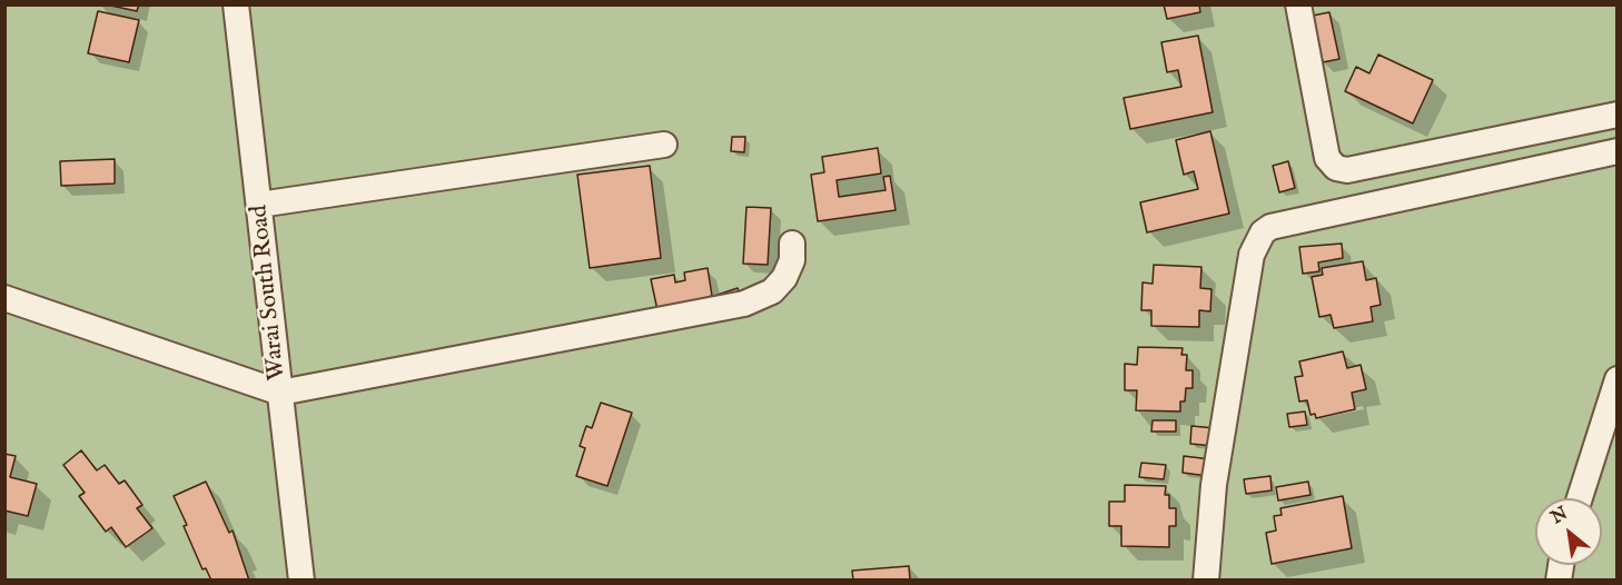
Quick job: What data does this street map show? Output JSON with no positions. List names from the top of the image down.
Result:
{
  "streets": {
    "street": ["Warai South Road"]
  },
  "north": "top left"
}
